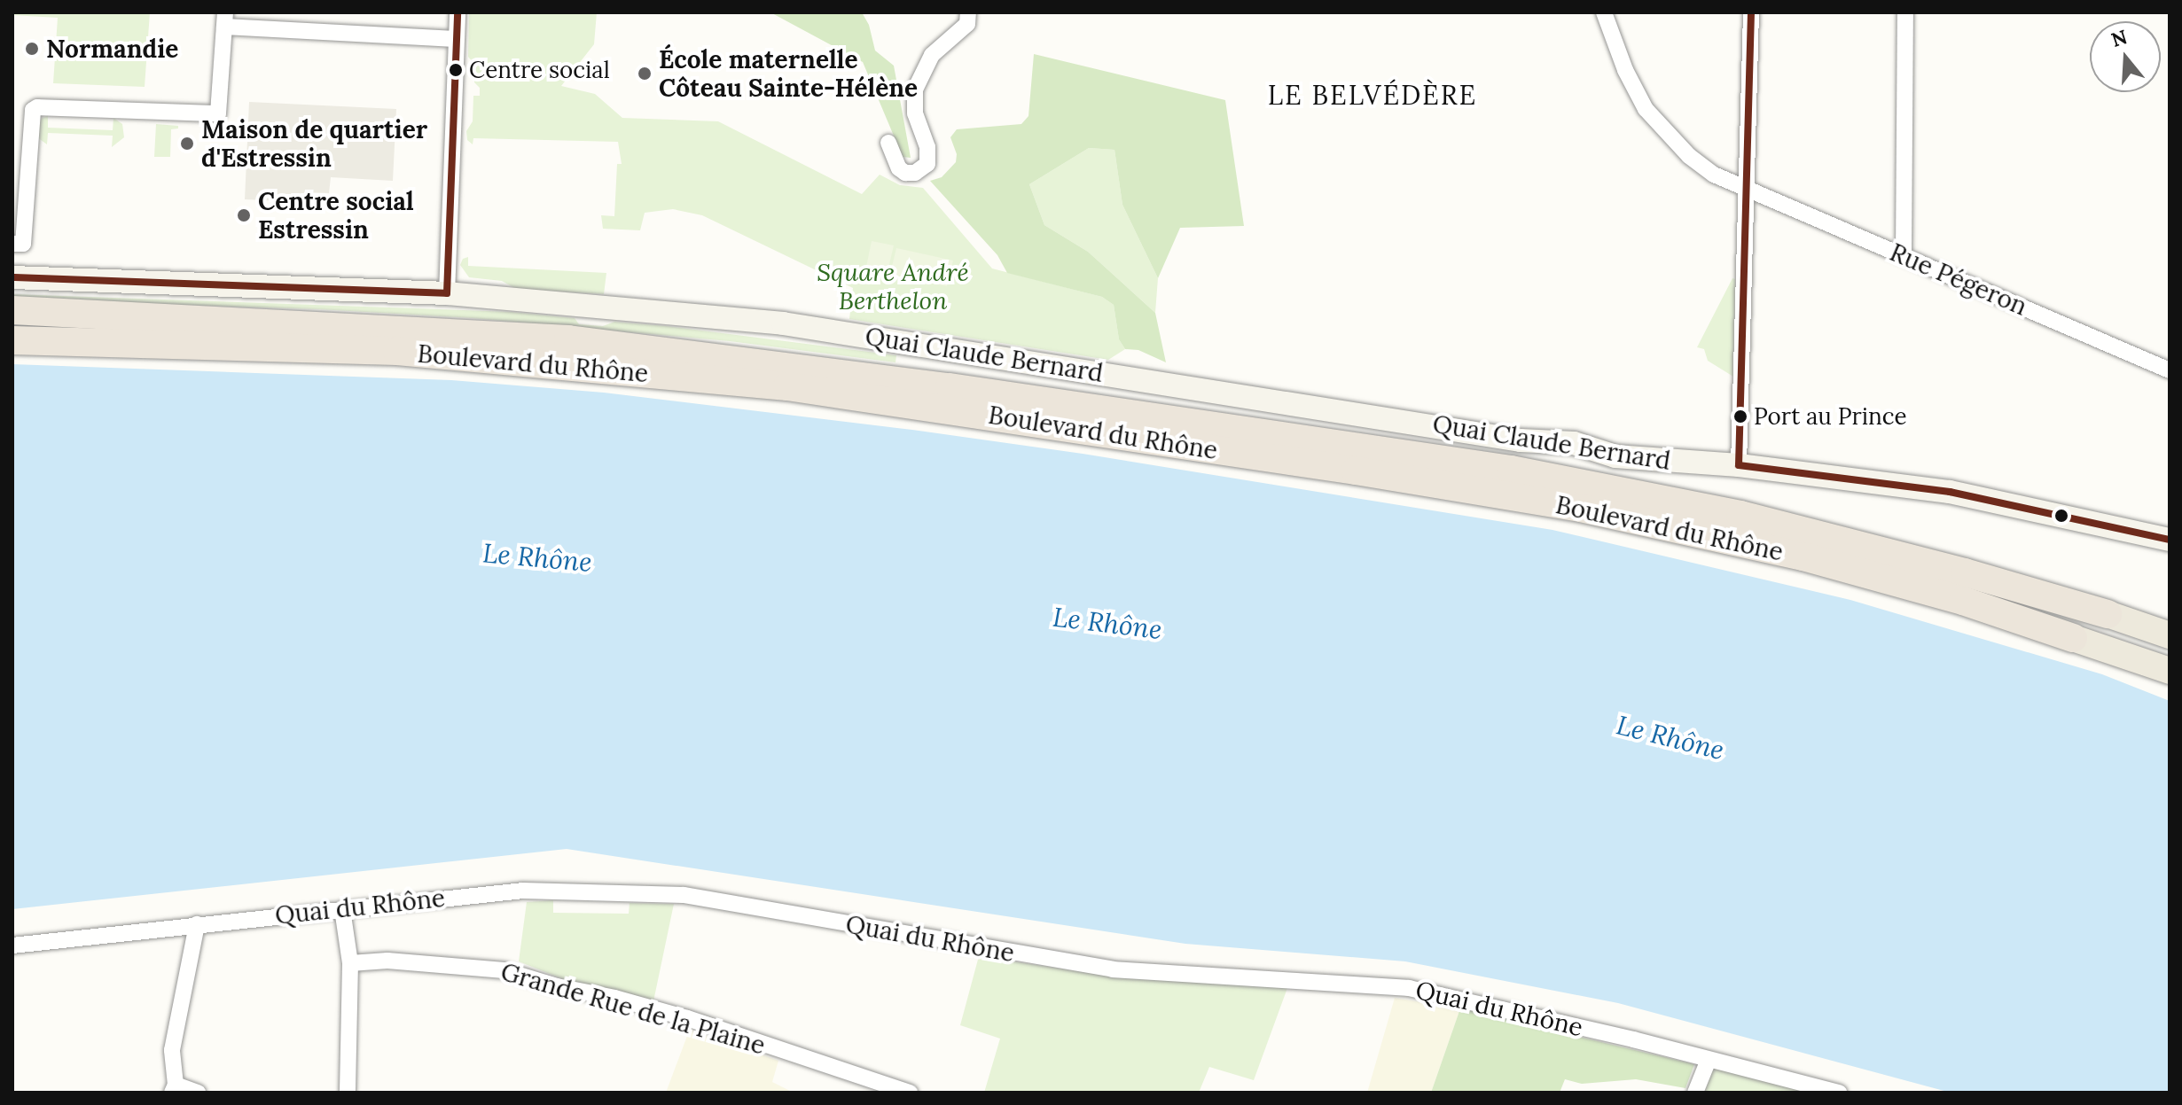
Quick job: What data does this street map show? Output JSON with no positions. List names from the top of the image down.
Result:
{
  "streets": {
    "highway": ["Boulevard du Rhône"],
    "main road": ["Quai Claude Bernard"],
    "street": ["Rue Pégeron", "Quai du Rhône", "Grande Rue de la Plaine"]
  },
  "districts": ["LE BELVÉDÈRE"],
  "water": ["Le Rhône"],
  "parks": ["Square André Berthelon"],
  "places": [
    "Normandie",
    "Centre social",
    "École maternelle Côteau Sainte-Hélène",
    "Maison de quartier d'Estressin",
    "Centre social Estressin",
    "Port au Prince"
  ],
  "north": "top"
}
